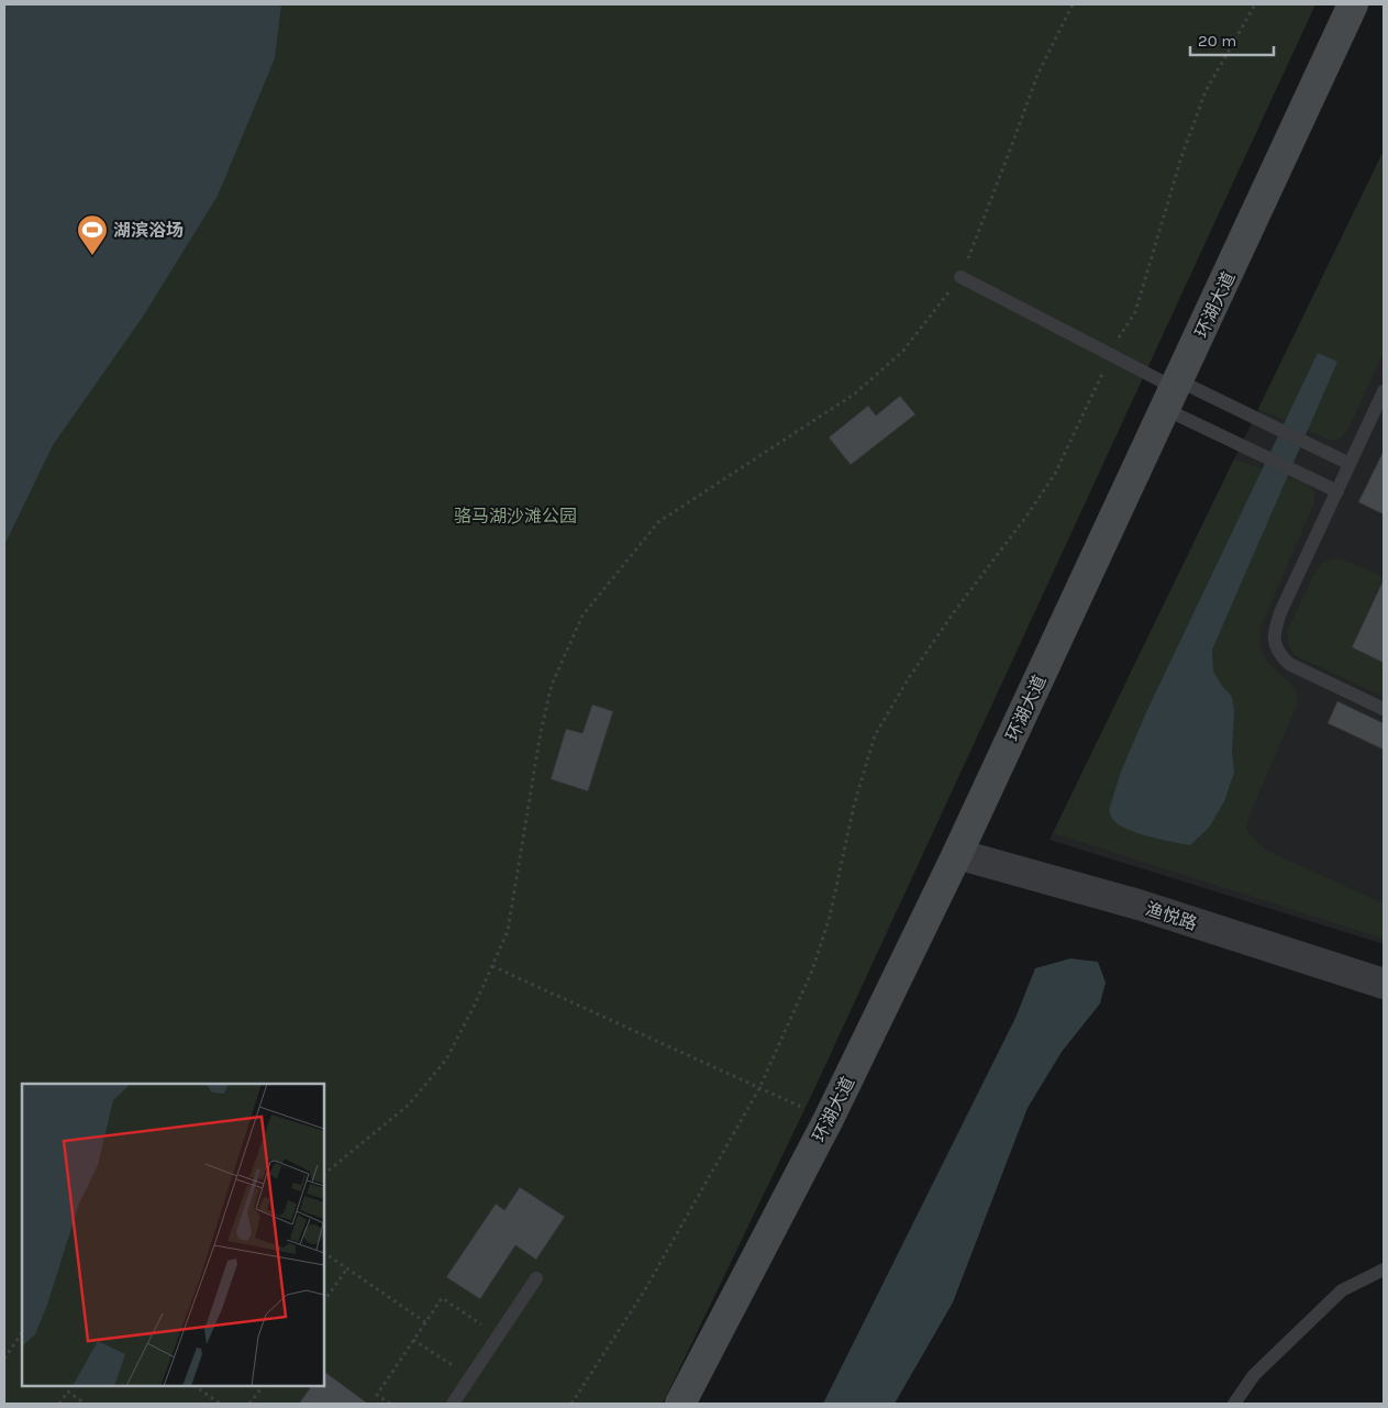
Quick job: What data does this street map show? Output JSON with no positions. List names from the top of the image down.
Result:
{
  "streets": {
    "main road": ["环湖大道"],
    "street": ["渔悦路"]
  },
  "crossings": [
    ["环湖大道", "渔悦路"]
  ],
  "parks": ["骆马湖沙滩公园"],
  "places": {
    "sports": ["湖滨浴场"]
  },
  "scale_bar": "20 m"
}
